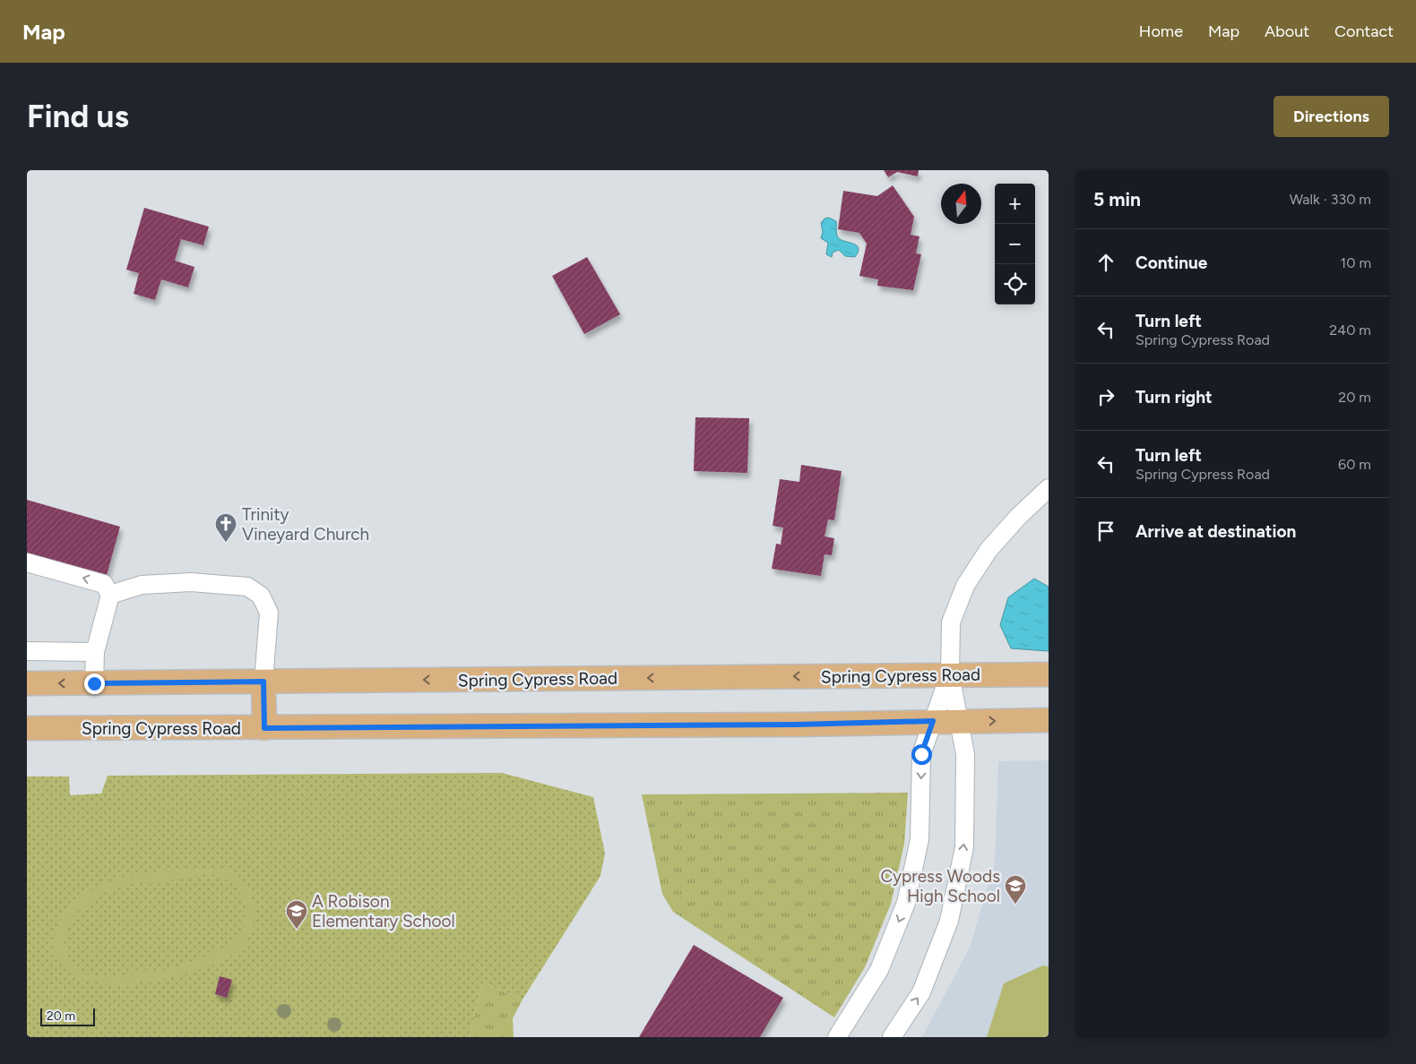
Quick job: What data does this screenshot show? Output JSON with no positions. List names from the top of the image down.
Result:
{
  "streets": {
    "main road": ["Spring Cypress Road"]
  },
  "places": {
    "church": ["Trinity Vineyard Church"],
    "school or university": ["Cypress Woods High School", "A Robison Elementary School"]
  },
  "scale_bar": "20 m",
  "north": "top",
  "page": {
    "header": "Map",
    "nav": [
      "Home",
      "Map",
      "About",
      "Contact"
    ],
    "buttons": "Directions",
    "title": "Find us",
    "heading": ["5 min", "Walk · 330 m"],
    "map_buttons": ["+", "−"],
    "list": [
      ["Continue", "10 m"],
      ["Turn left", "Spring Cypress Road", "240 m"],
      ["Turn right", "20 m"],
      ["Turn left", "Spring Cypress Road", "60 m"],
      "Arrive at destination"
    ],
    "scale": "20 m"
  }
}
